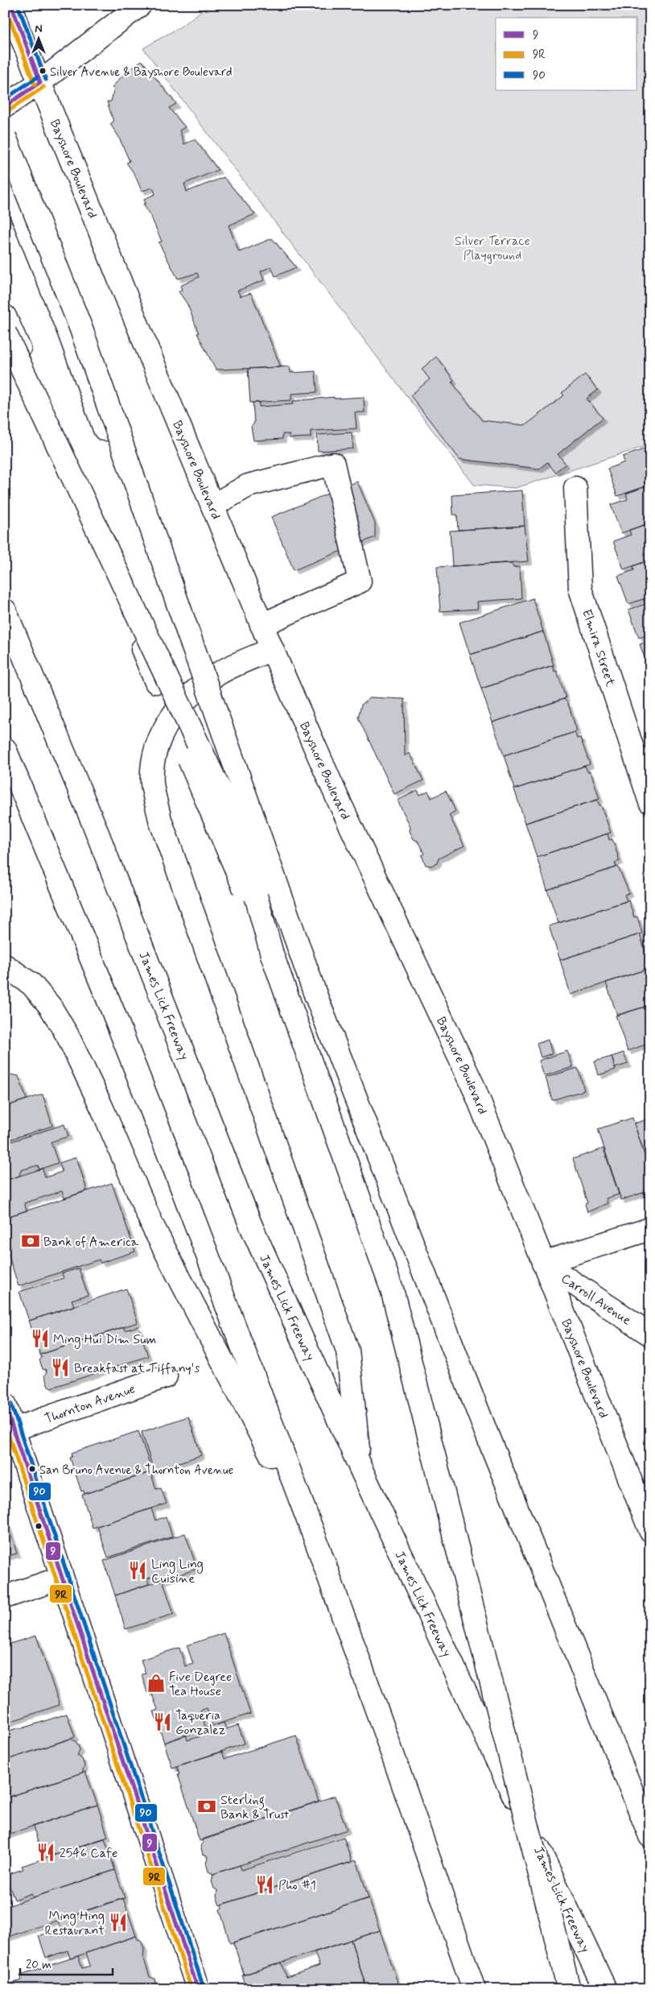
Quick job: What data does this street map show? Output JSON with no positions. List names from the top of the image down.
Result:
{
  "streets": {
    "main road": [
      "Bayshore Boulevard",
      "Elmira Street",
      "James Lick Freeway",
      "Carroll Avenue",
      "Thornton Avenue"
    ]
  },
  "crossings": [
    ["Bayshore Boulevard", "Carroll Avenue"]
  ],
  "parks": ["Silver Terrace Playground"],
  "places": {
    "other": ["Silver Avenue & Bayshore Boulevard", "San Bruno Avenue & Thornton Avenue"],
    "bank": ["Bank of America", "Sterling Bank & Trust"],
    "restaurant": [
      "Ming Hui Dim Sum",
      "Breakfast at Tiffany's",
      "Ling Ling Cuisine",
      "Taqueria Gonzalez",
      "2546 Cafe",
      "Pho #1",
      "Ming Hing Restaurant"
    ],
    "shop": ["Five Degree Tea House"]
  },
  "lines": ["transit line 9", "transit line 90", "transit line 9R"],
  "legend": ["9", "9R", "90"],
  "scale_bar": "20 m",
  "north": "top"
}
